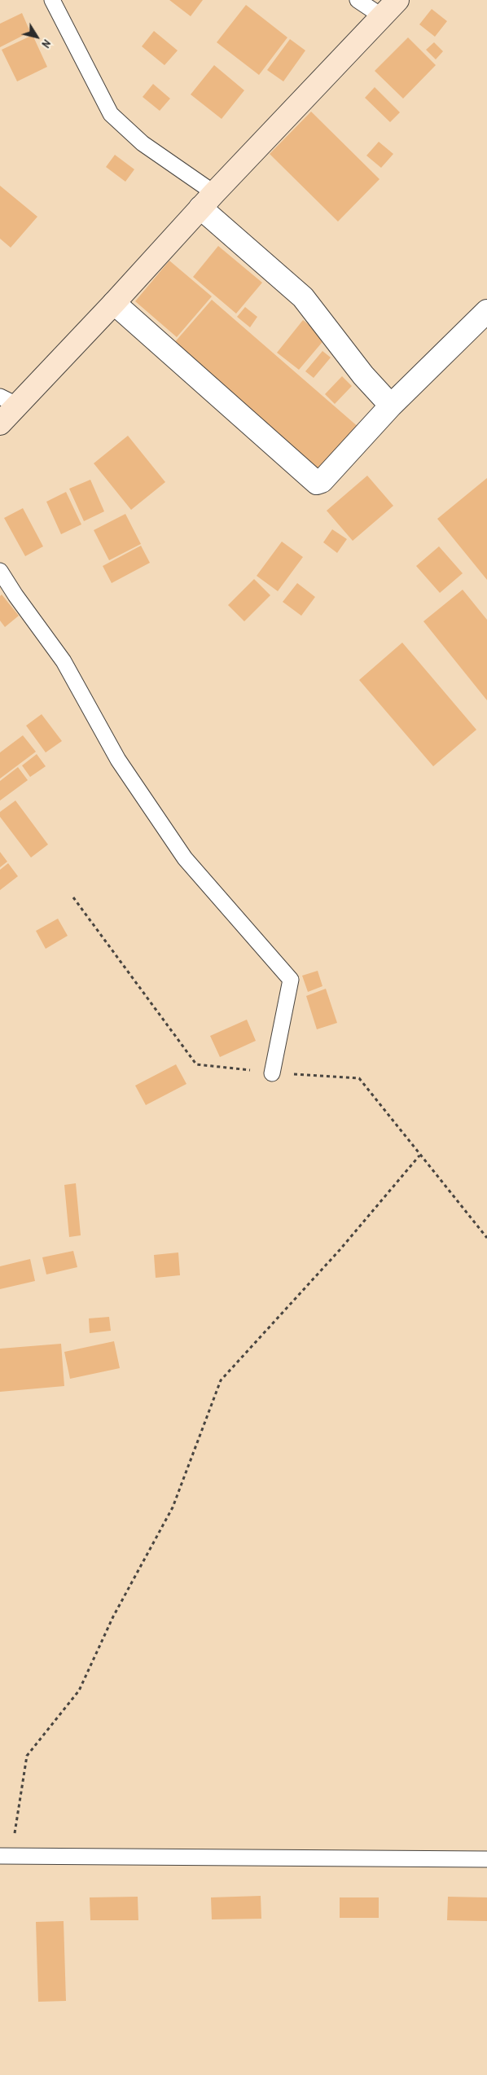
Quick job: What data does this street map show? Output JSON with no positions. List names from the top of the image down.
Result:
{
  "north": "bottom right"
}
